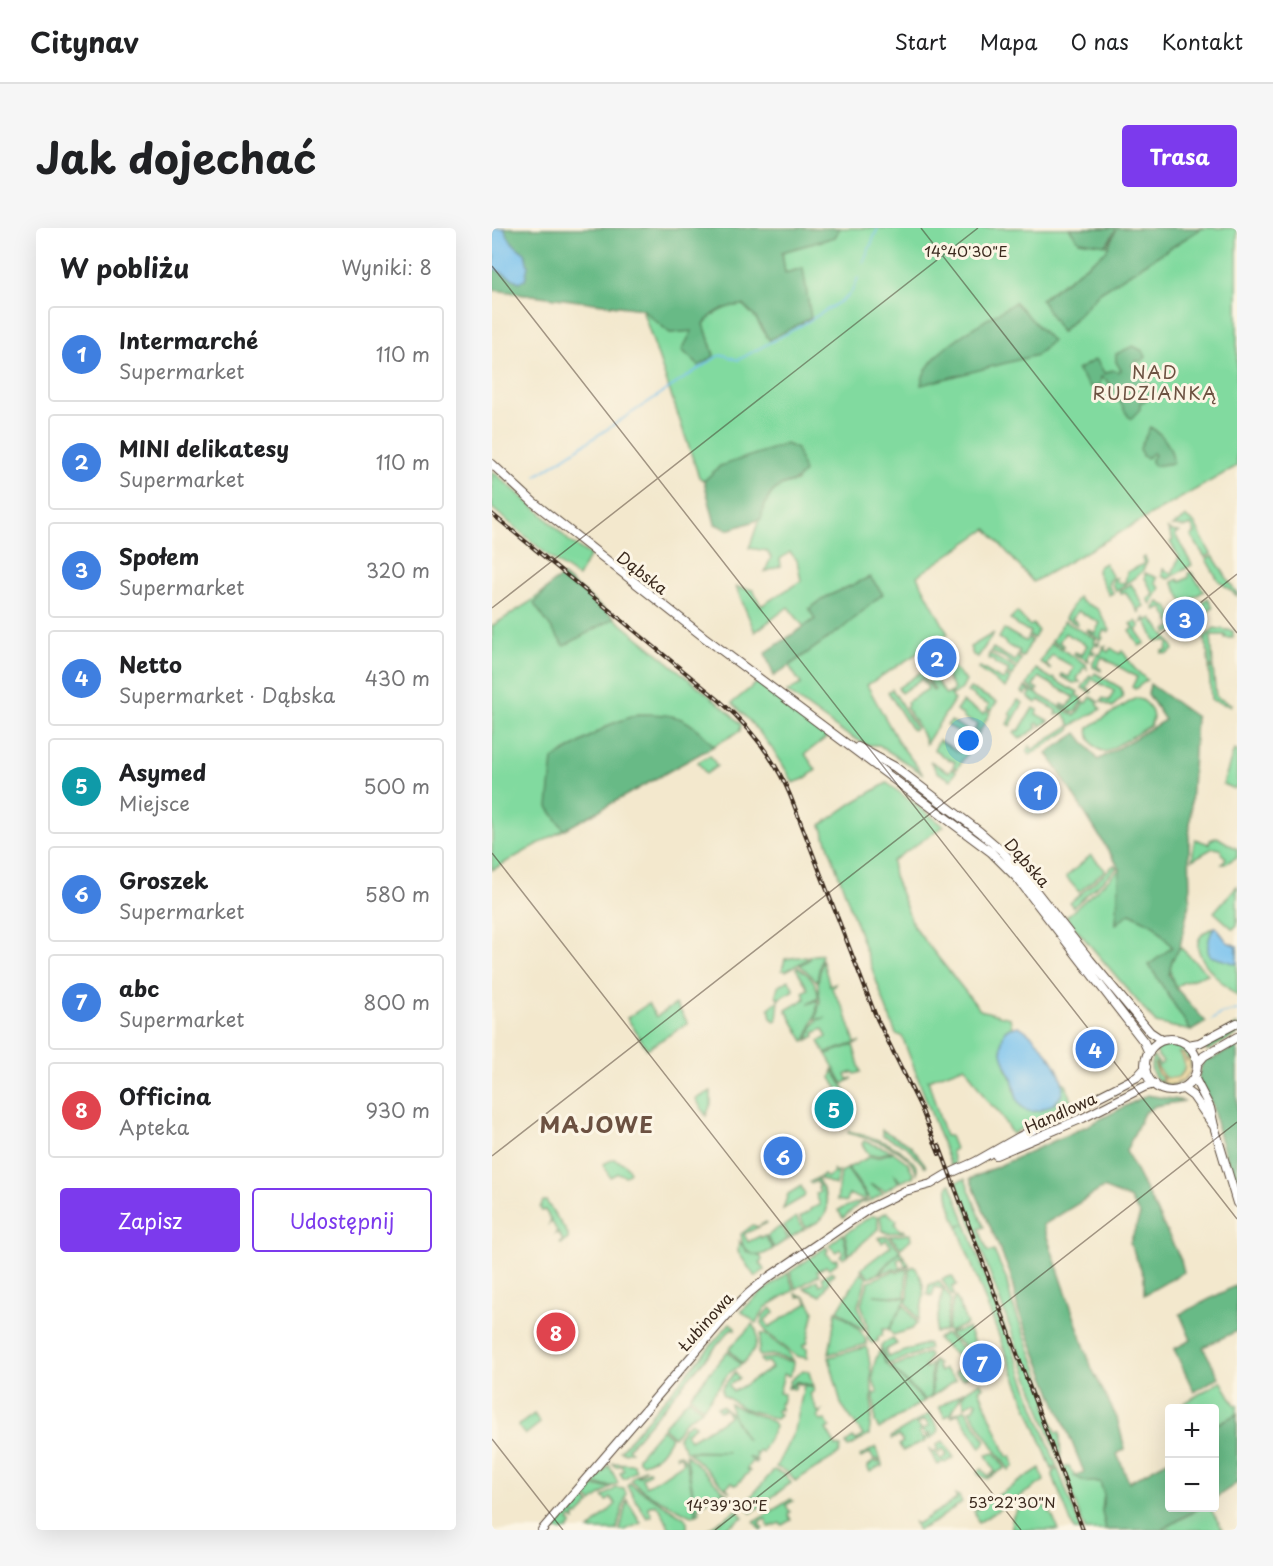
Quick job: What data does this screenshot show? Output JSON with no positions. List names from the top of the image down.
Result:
{
  "streets": {
    "street": ["Dąbska", "Handlowa", "Łubinowa"]
  },
  "crossings": [
    ["Dąbska", "Handlowa"],
    ["Handlowa", "Łubinowa"]
  ],
  "districts": ["NAD RUDZIANKĄ", "MAJOWE"],
  "page": {
    "header": "Citynav",
    "nav": [
      "Start",
      "Mapa",
      "O nas",
      "Kontakt"
    ],
    "title": "Jak dojechać",
    "buttons": [
      "Trasa",
      ["Zapisz", "Udostępnij"]
    ],
    "heading": ["W pobliżu", "Wyniki: 8"],
    "list": [
      {
        "mark": "1",
        "name": "Intermarché",
        "note": "Supermarket",
        "value": "110 m"
      },
      {
        "mark": "2",
        "name": "MINI delikatesy",
        "note": "Supermarket",
        "value": "110 m"
      },
      {
        "mark": "3",
        "name": "Społem",
        "note": "Supermarket",
        "value": "320 m"
      },
      {
        "mark": "4",
        "name": "Netto",
        "note": "Supermarket · Dąbska",
        "value": "430 m"
      },
      {
        "mark": "5",
        "name": "Asymed",
        "note": "Miejsce",
        "value": "500 m"
      },
      {
        "mark": "6",
        "name": "Groszek",
        "note": "Supermarket",
        "value": "580 m"
      },
      {
        "mark": "7",
        "name": "abc",
        "note": "Supermarket",
        "value": "800 m"
      },
      {
        "mark": "8",
        "name": "Officina",
        "note": "Apteka",
        "value": "930 m"
      }
    ],
    "pins": [
      "3",
      "2",
      "1",
      "4",
      "5",
      "6",
      "8",
      "7"
    ],
    "map_buttons": ["+", "−"]
  },
  "coordinates": ["14°40'30\"E", "53°22'30\"N", "14°39'30\"E"]
}
